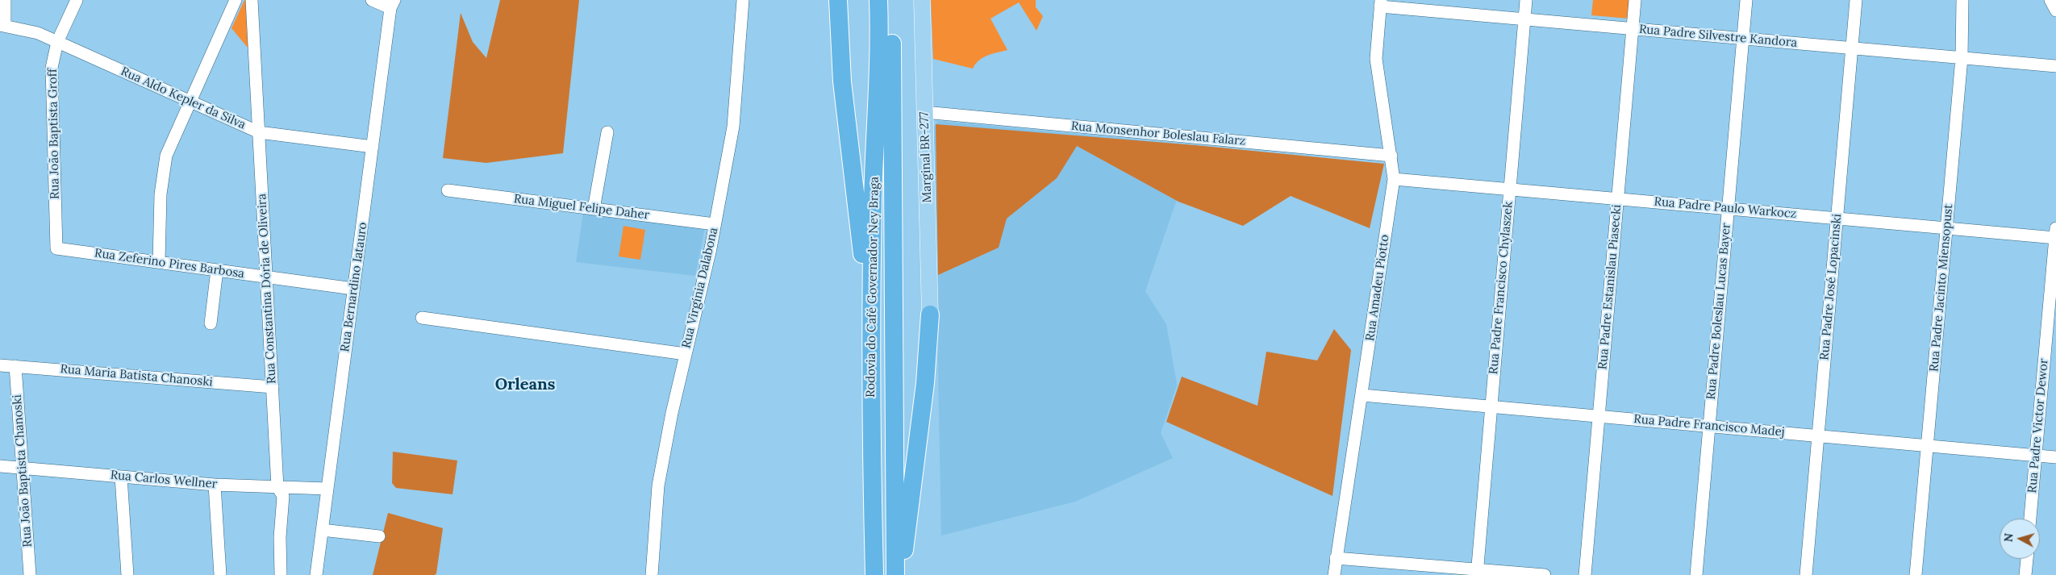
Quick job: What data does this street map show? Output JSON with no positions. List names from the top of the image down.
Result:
{
  "streets": {
    "highway": ["Rodovia do Café Governador Ney Braga"],
    "main road": ["Marginal BR-277"],
    "street": [
      "Rua Padre Silvestre Kandora",
      "Rua Aldo Kepler da Silva",
      "Rua João Baptista Groff",
      "Rua Monsenhor Boleslau Falarz",
      "Rua Miguel Felipe Daher",
      "Rua Padre Paulo Warkocz",
      "Rua Zeferino Pires Barbosa",
      "Rua Bernardino Iatauro",
      "Rua Padre Estanislau Piasecki",
      "Rua Padre José Lopacinski",
      "Rua Virgínia Dalabona",
      "Rua Amadeu Piotto",
      "Rua Padre Francisco Chylaszek",
      "Rua Padre Jacinto Miensopust",
      "Rua Constantina Dória de Oliveira",
      "Rua Padre Boleslau Lucas Bayer",
      "Rua Maria Batista Chanoski",
      "Rua Padre Francisco Madej",
      "Rua Padre Victor Dewor",
      "Rua João Baptista Chanoski",
      "Rua Carlos Wellner"
    ]
  },
  "crossings": [
    ["Rua Padre Silvestre Kandora", "Rua Padre Estanislau Piasecki"],
    ["Rua Padre Silvestre Kandora", "Rua Padre José Lopacinski"],
    ["Rua Padre Silvestre Kandora", "Rua Amadeu Piotto"],
    ["Rua Padre Silvestre Kandora", "Rua Padre Francisco Chylaszek"],
    ["Rua Padre Silvestre Kandora", "Rua Padre Jacinto Miensopust"],
    ["Rua Padre Silvestre Kandora", "Rua Padre Boleslau Lucas Bayer"],
    ["Rua Aldo Kepler da Silva", "Rua João Baptista Groff"],
    ["Rua Aldo Kepler da Silva", "Rua Bernardino Iatauro"],
    ["Rua Aldo Kepler da Silva", "Rua Constantina Dória de Oliveira"],
    ["Rua João Baptista Groff", "Rua Zeferino Pires Barbosa"],
    ["Rua Monsenhor Boleslau Falarz", "Marginal BR-277"],
    ["Rua Monsenhor Boleslau Falarz", "Rua Amadeu Piotto"],
    ["Rua Miguel Felipe Daher", "Rua Virgínia Dalabona"],
    ["Rua Padre Paulo Warkocz", "Rua Padre Estanislau Piasecki"],
    ["Rua Padre Paulo Warkocz", "Rua Padre José Lopacinski"],
    ["Rua Padre Paulo Warkocz", "Rua Amadeu Piotto"],
    ["Rua Padre Paulo Warkocz", "Rua Padre Francisco Chylaszek"],
    ["Rua Padre Paulo Warkocz", "Rua Padre Jacinto Miensopust"],
    ["Rua Padre Paulo Warkocz", "Rua Padre Boleslau Lucas Bayer"],
    ["Rua Padre Paulo Warkocz", "Rua Padre Victor Dewor"],
    ["Rua Zeferino Pires Barbosa", "Rua Bernardino Iatauro"],
    ["Rua Zeferino Pires Barbosa", "Rua Constantina Dória de Oliveira"],
    ["Rua Bernardino Iatauro", "Rua Carlos Wellner"],
    ["Rua Padre Estanislau Piasecki", "Rua Padre Francisco Madej"],
    ["Rua Padre José Lopacinski", "Rua Padre Francisco Madej"],
    ["Rua Amadeu Piotto", "Rua Padre Francisco Madej"],
    ["Rua Padre Francisco Chylaszek", "Rua Padre Francisco Madej"],
    ["Rua Padre Jacinto Miensopust", "Rua Padre Francisco Madej"],
    ["Rua Constantina Dória de Oliveira", "Rua Maria Batista Chanoski"],
    ["Rua Constantina Dória de Oliveira", "Rua Carlos Wellner"],
    ["Rua Padre Boleslau Lucas Bayer", "Rua Padre Francisco Madej"],
    ["Rua Maria Batista Chanoski", "Rua João Baptista Chanoski"],
    ["Rua Padre Francisco Madej", "Rua Padre Victor Dewor"],
    ["Rua João Baptista Chanoski", "Rua Carlos Wellner"]
  ],
  "districts": ["Orleans"],
  "north": "left"
}
